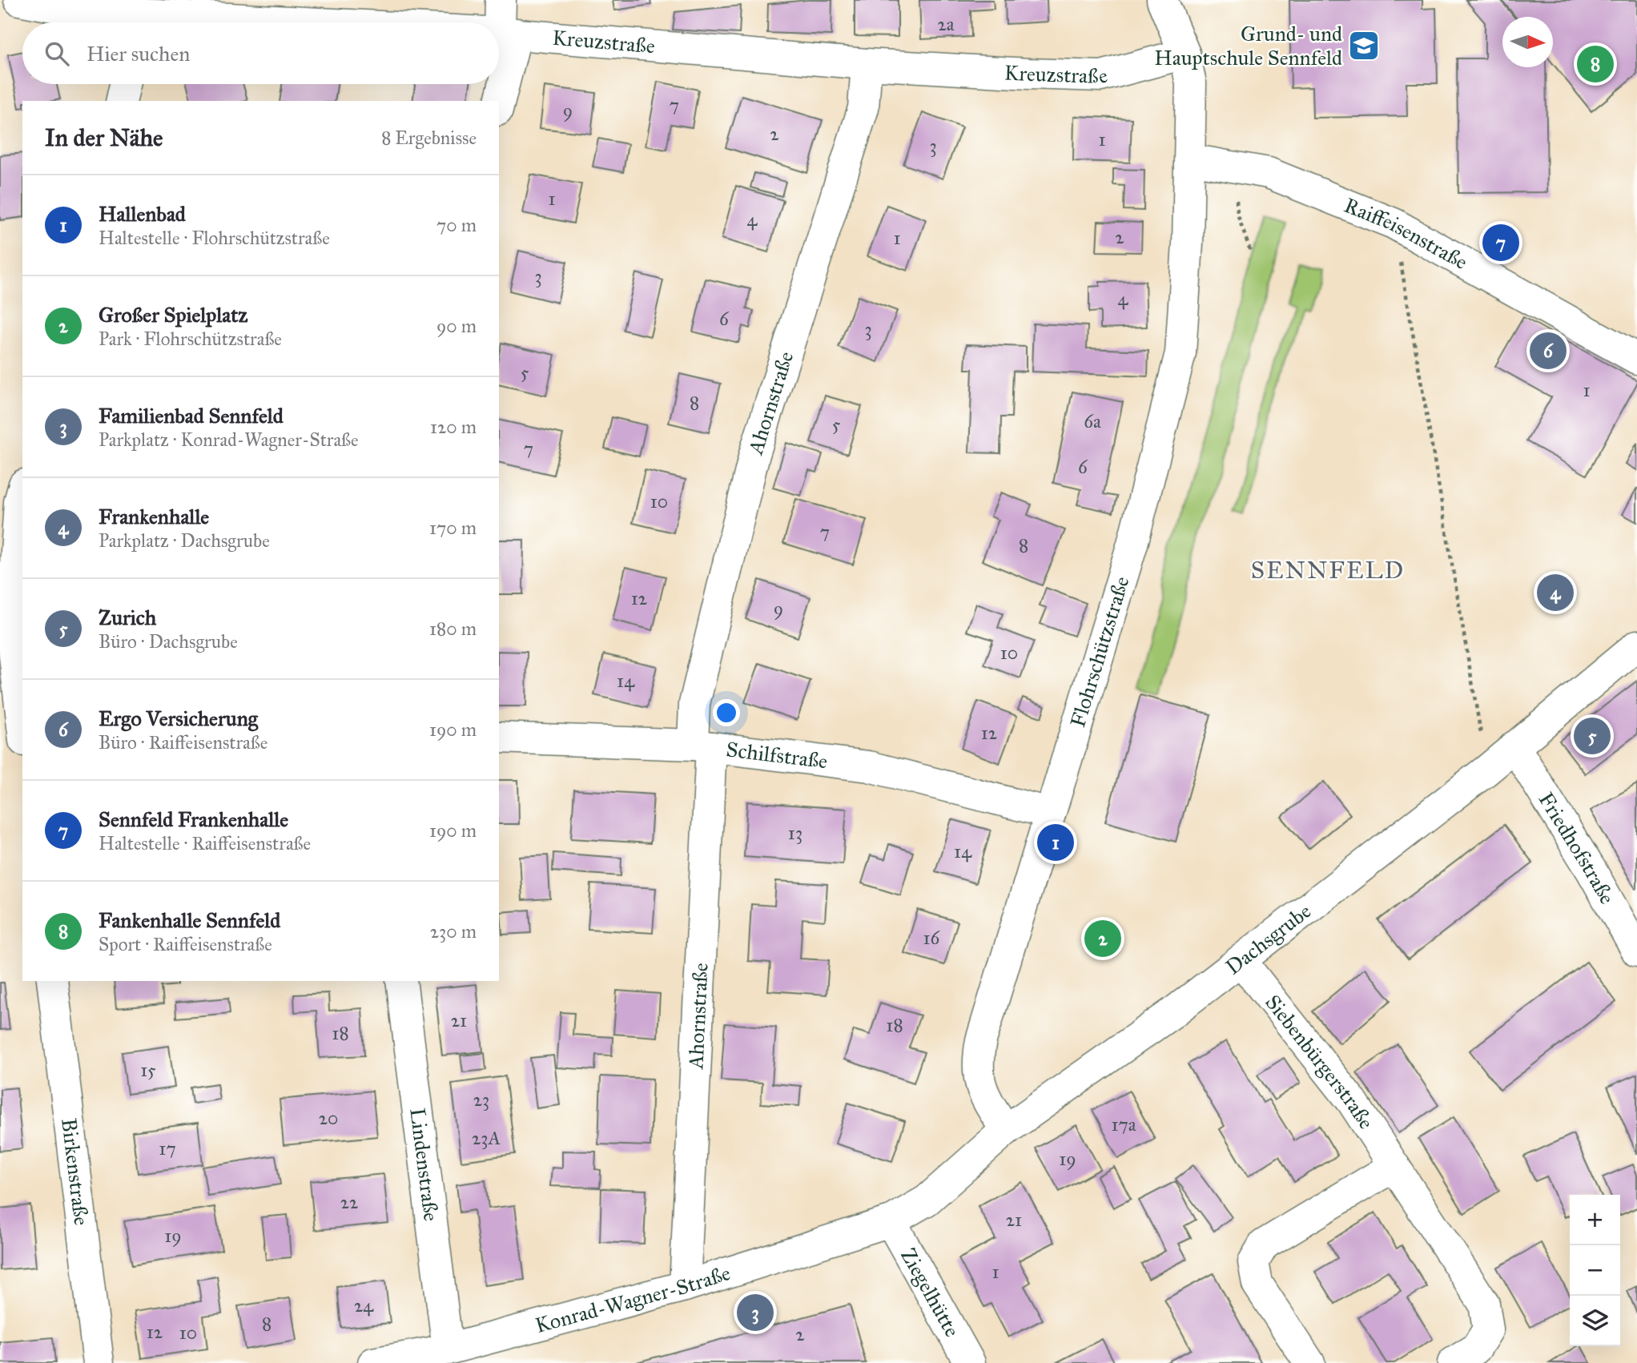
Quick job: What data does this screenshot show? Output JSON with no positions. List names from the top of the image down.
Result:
{
  "streets": {
    "street": [
      "Kreuzstraße",
      "Raiffeisenstraße",
      "Ahornstraße",
      "Flohrschützstraße",
      "Schilfstraße",
      "Friedhofstraße",
      "Dachsgrube",
      "Siebenbürgerstraße",
      "Lindenstraße",
      "Birkenstraße",
      "Ziegelhütte",
      "Konrad-Wagner-Straße"
    ]
  },
  "crossings": [
    ["Kreuzstraße", "Ahornstraße"],
    ["Kreuzstraße", "Flohrschützstraße"],
    ["Raiffeisenstraße", "Flohrschützstraße"],
    ["Ahornstraße", "Schilfstraße"],
    ["Ahornstraße", "Konrad-Wagner-Straße"],
    ["Flohrschützstraße", "Schilfstraße"],
    ["Flohrschützstraße", "Dachsgrube"],
    ["Friedhofstraße", "Dachsgrube"],
    ["Dachsgrube", "Siebenbürgerstraße"],
    ["Dachsgrube", "Ziegelhütte"],
    ["Dachsgrube", "Konrad-Wagner-Straße"],
    ["Lindenstraße", "Konrad-Wagner-Straße"],
    ["Ziegelhütte", "Konrad-Wagner-Straße"]
  ],
  "districts": ["SENNFELD"],
  "places": {
    "school or university": ["Grund- und Hauptschule Sennfeld"]
  },
  "house_numbers": [
    "2a",
    "7",
    "9",
    "2",
    "1",
    "3",
    "1",
    "4",
    "2",
    "1",
    "3",
    "4",
    "6",
    "3",
    "5",
    "1",
    "8",
    "6a",
    "5",
    "7",
    "6",
    "10",
    "7",
    "8",
    "12",
    "9",
    "10",
    "14",
    "12",
    "13",
    "14",
    "16",
    "21",
    "18",
    "18",
    "15",
    "23",
    "20",
    "17a",
    "23A",
    "17",
    "19",
    "22",
    "21",
    "19",
    "1",
    "24",
    "8",
    "12",
    "10",
    "2"
  ],
  "north": "right",
  "page": {
    "search": "Hier suchen",
    "pins": [
      "8",
      "7",
      "6",
      "4",
      "5",
      "1",
      "2",
      "3"
    ],
    "heading": ["In der Nähe", "8 Ergebnisse"],
    "list": [
      {
        "mark": "1",
        "name": "Hallenbad",
        "note": "Haltestelle · Flohrschützstraße",
        "value": "70 m"
      },
      {
        "mark": "2",
        "name": "Großer Spielplatz",
        "note": "Park · Flohrschützstraße",
        "value": "90 m"
      },
      {
        "mark": "3",
        "name": "Familienbad Sennfeld",
        "note": "Parkplatz · Konrad-Wagner-Straße",
        "value": "120 m"
      },
      {
        "mark": "4",
        "name": "Frankenhalle",
        "note": "Parkplatz · Dachsgrube",
        "value": "170 m"
      },
      {
        "mark": "5",
        "name": "Zurich",
        "note": "Büro · Dachsgrube",
        "value": "180 m"
      },
      {
        "mark": "6",
        "name": "Ergo Versicherung",
        "note": "Büro · Raiffeisenstraße",
        "value": "190 m"
      },
      {
        "mark": "7",
        "name": "Sennfeld Frankenhalle",
        "note": "Haltestelle · Raiffeisenstraße",
        "value": "190 m"
      },
      {
        "mark": "8",
        "name": "Fankenhalle Sennfeld",
        "note": "Sport · Raiffeisenstraße",
        "value": "230 m"
      }
    ],
    "map_buttons": ["+", "−"]
  }
}
